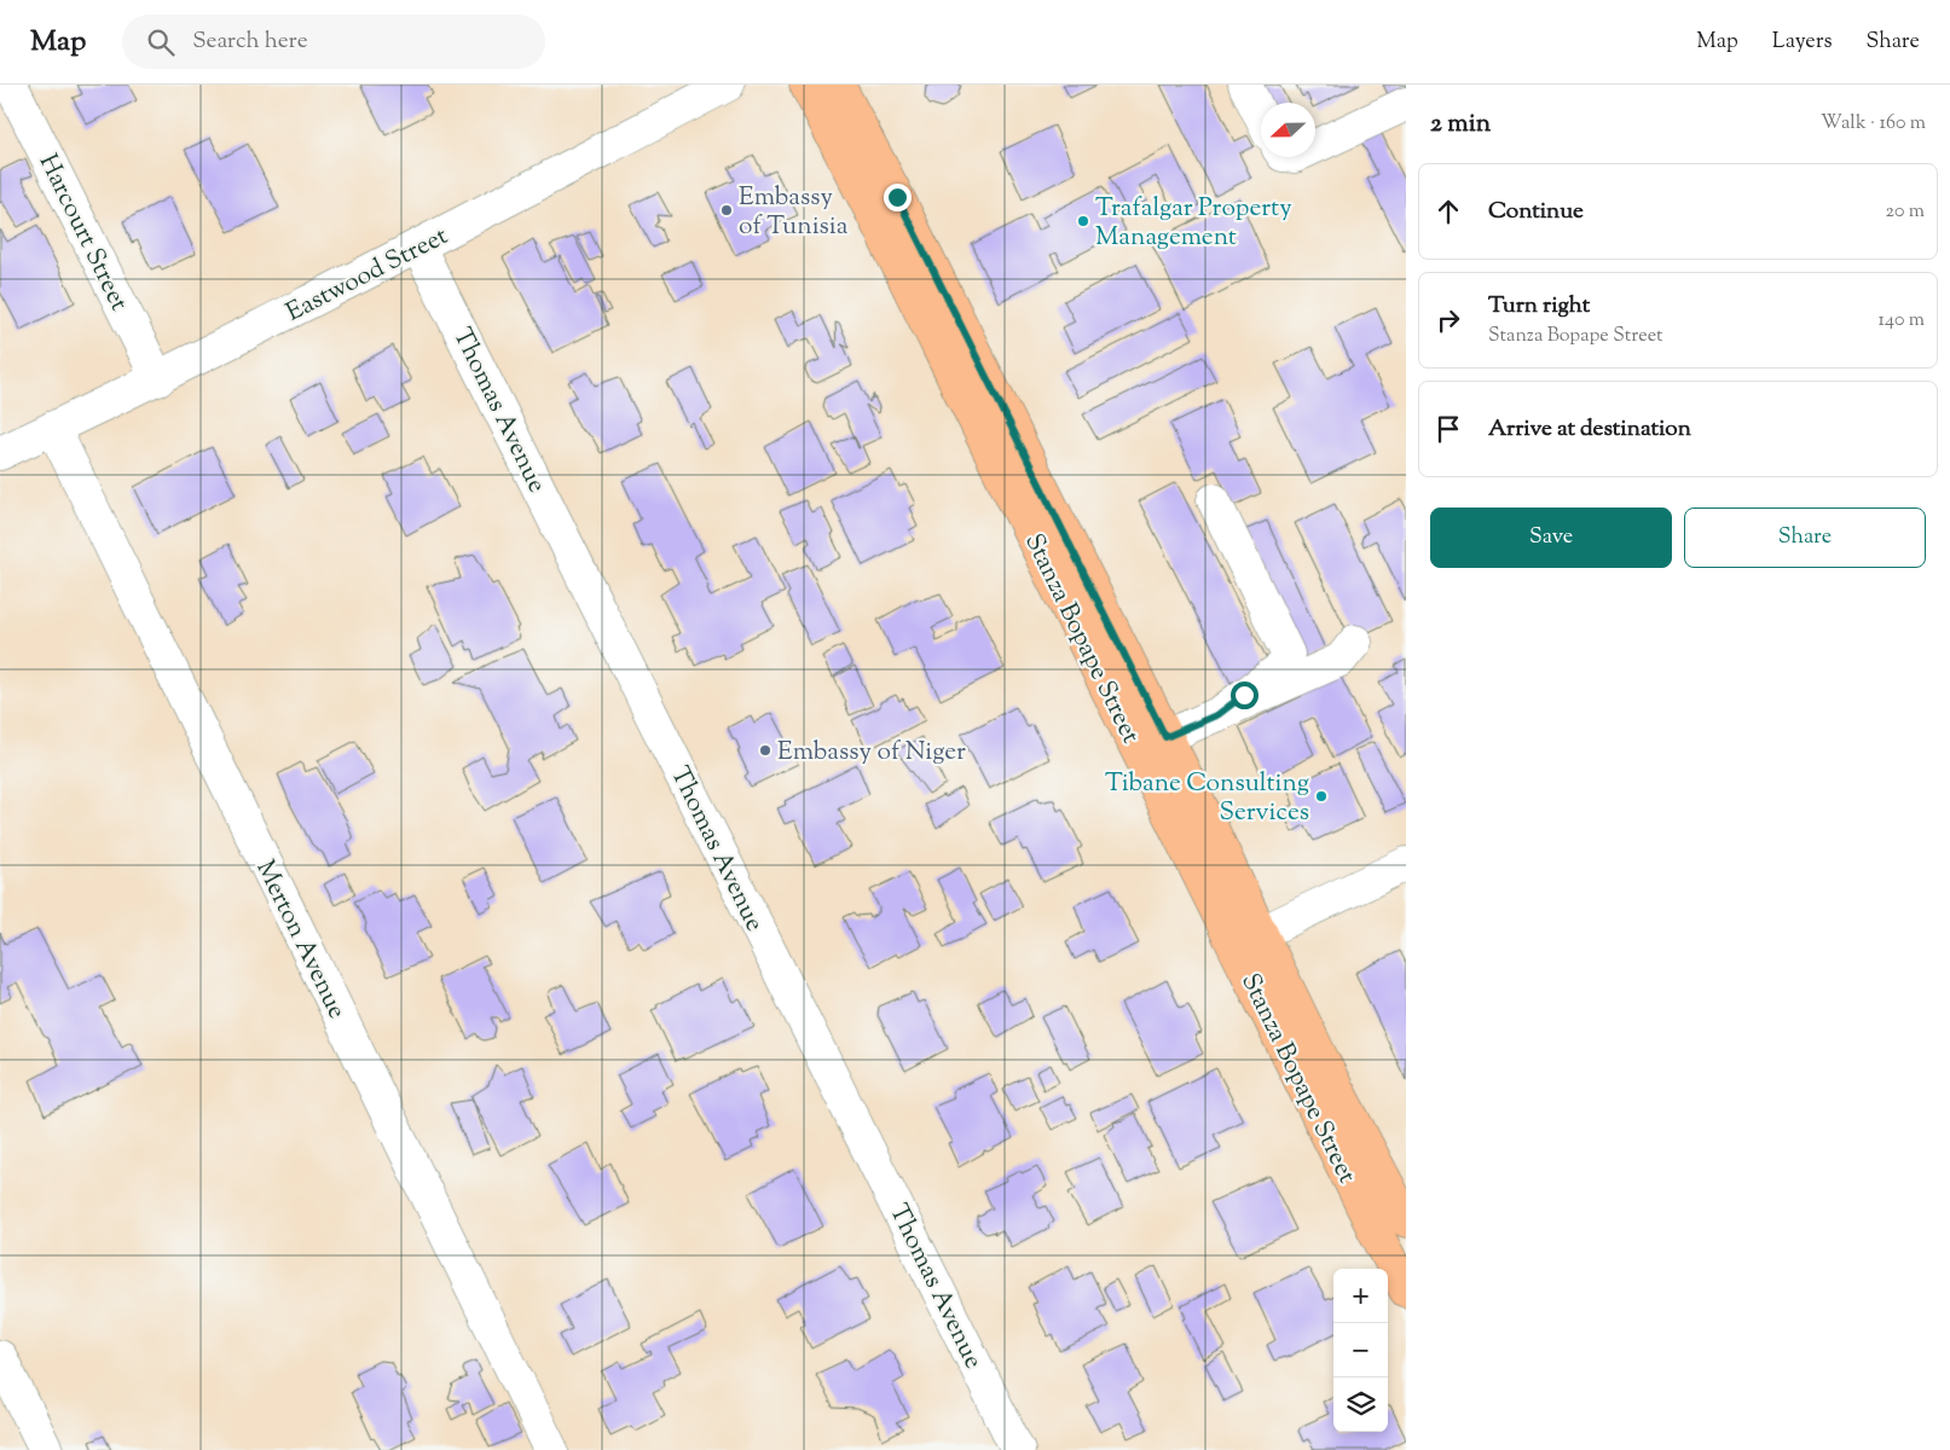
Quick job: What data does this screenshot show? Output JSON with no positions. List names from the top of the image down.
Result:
{
  "streets": {
    "main road": ["Stanza Bopape Street"],
    "street": [
      "Harcourt Street",
      "Eastwood Street",
      "Thomas Avenue",
      "Merton Avenue"
    ]
  },
  "crossings": [
    ["Harcourt Street", "Eastwood Street"],
    ["Eastwood Street", "Thomas Avenue"],
    ["Eastwood Street", "Merton Avenue"]
  ],
  "places": [
    "Embassy of Tunisia",
    "Trafalgar Property Management",
    "Embassy of Niger",
    "Tibane Consulting Services"
  ],
  "north": "left",
  "page": {
    "header": "Map",
    "search": "Search here",
    "nav": ["Map", "Layers", "Share"],
    "heading": ["2 min", "Walk · 160 m"],
    "list": [
      ["Continue", "20 m"],
      ["Turn right", "Stanza Bopape Street", "140 m"],
      "Arrive at destination"
    ],
    "buttons": ["Save", "Share"],
    "map_buttons": ["+", "−"]
  }
}
